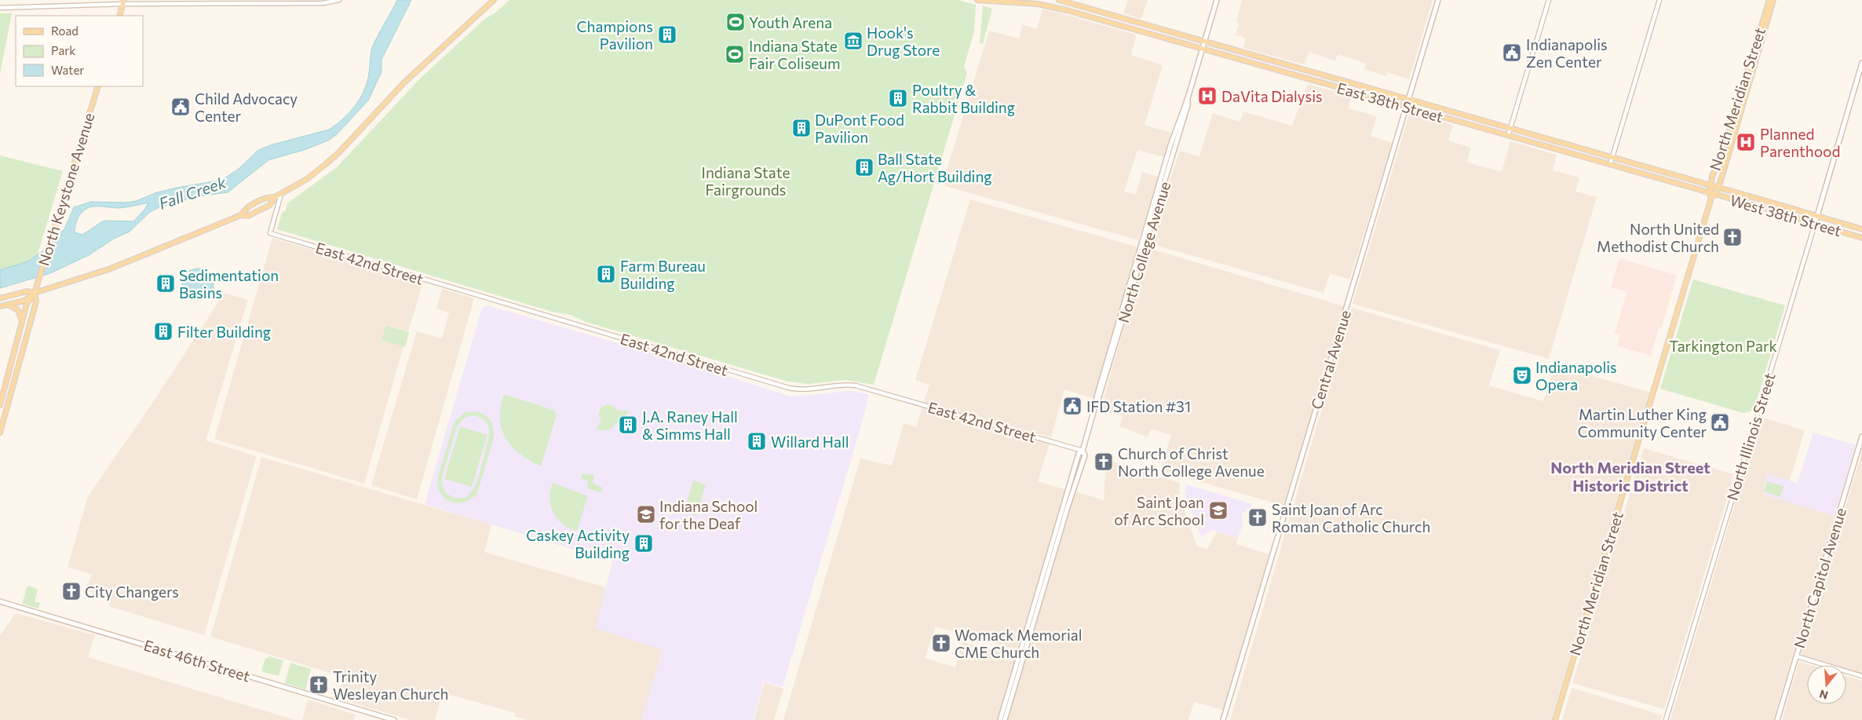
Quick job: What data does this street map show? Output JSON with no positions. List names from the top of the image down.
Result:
{
  "streets": {
    "main road": [
      "North Meridian Street",
      "East 38th Street",
      "North Keystone Avenue",
      "West 38th Street",
      "North College Avenue",
      "Central Avenue",
      "North Illinois Street",
      "North Capitol Avenue",
      "East 46th Street"
    ],
    "street": ["East 42nd Street"]
  },
  "crossings": [
    ["North Meridian Street", "East 38th Street"],
    ["North Meridian Street", "West 38th Street"],
    ["East 38th Street", "West 38th Street"],
    ["East 38th Street", "North College Avenue"],
    ["East 38th Street", "Central Avenue"],
    ["West 38th Street", "North Illinois Street"],
    ["North College Avenue", "East 42nd Street"]
  ],
  "districts": ["North Meridian Street Historic District"],
  "water": ["Fall Creek"],
  "parks": ["Indiana State Fairgrounds", "Tarkington Park"],
  "places": {
    "sports": ["Youth Arena", "Indiana State Fair Coliseum"],
    "building": [
      "Champions Pavilion",
      "Poultry & Rabbit Building",
      "DuPont Food Pavilion",
      "Ball State Ag/Hort Building",
      "Farm Bureau Building",
      "Sedimentation Basins",
      "Filter Building",
      "J.A. Raney Hall & Simms Hall",
      "Willard Hall",
      "Caskey Activity Building"
    ],
    "museum": ["Hook's Drug Store"],
    "public building": [
      "Indianapolis Zen Center",
      "Child Advocacy Center",
      "IFD Station #31",
      "Martin Luther King Community Center"
    ],
    "hospital": ["DaVita Dialysis", "Planned Parenthood"],
    "church": [
      "North United Methodist Church",
      "Church of Christ North College Avenue",
      "Saint Joan of Arc Roman Catholic Church",
      "City Changers",
      "Womack Memorial CME Church",
      "Trinity Wesleyan Church"
    ],
    "theatre": ["Indianapolis Opera"],
    "school or university": ["Saint Joan of Arc School", "Indiana School for the Deaf"]
  },
  "legend": ["Road", "Park", "Water"],
  "north": "bottom"
}
